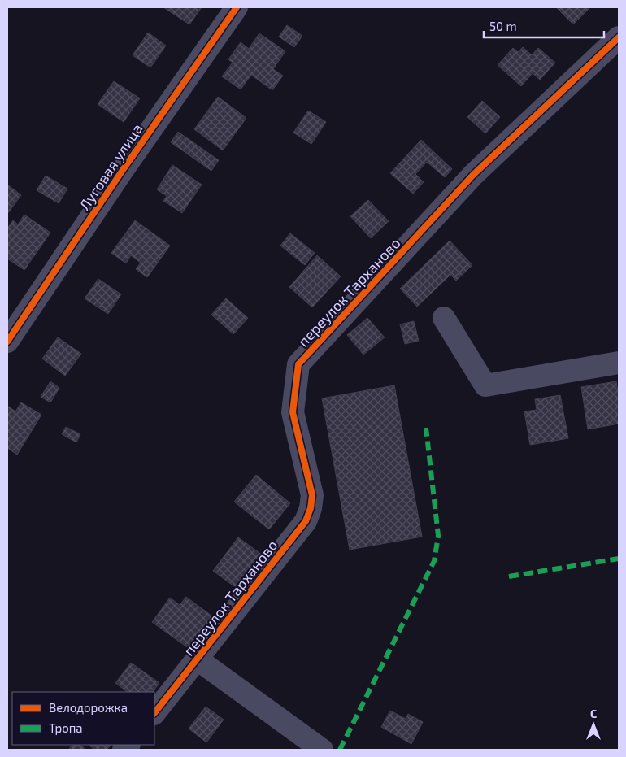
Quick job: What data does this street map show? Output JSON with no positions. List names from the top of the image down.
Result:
{
  "streets": {
    "street": ["Луговая улица", "переулок Тарханово"]
  },
  "legend": ["Велодорожка", "Тропа"],
  "scale_bar": "50 m",
  "north": "top"
}
